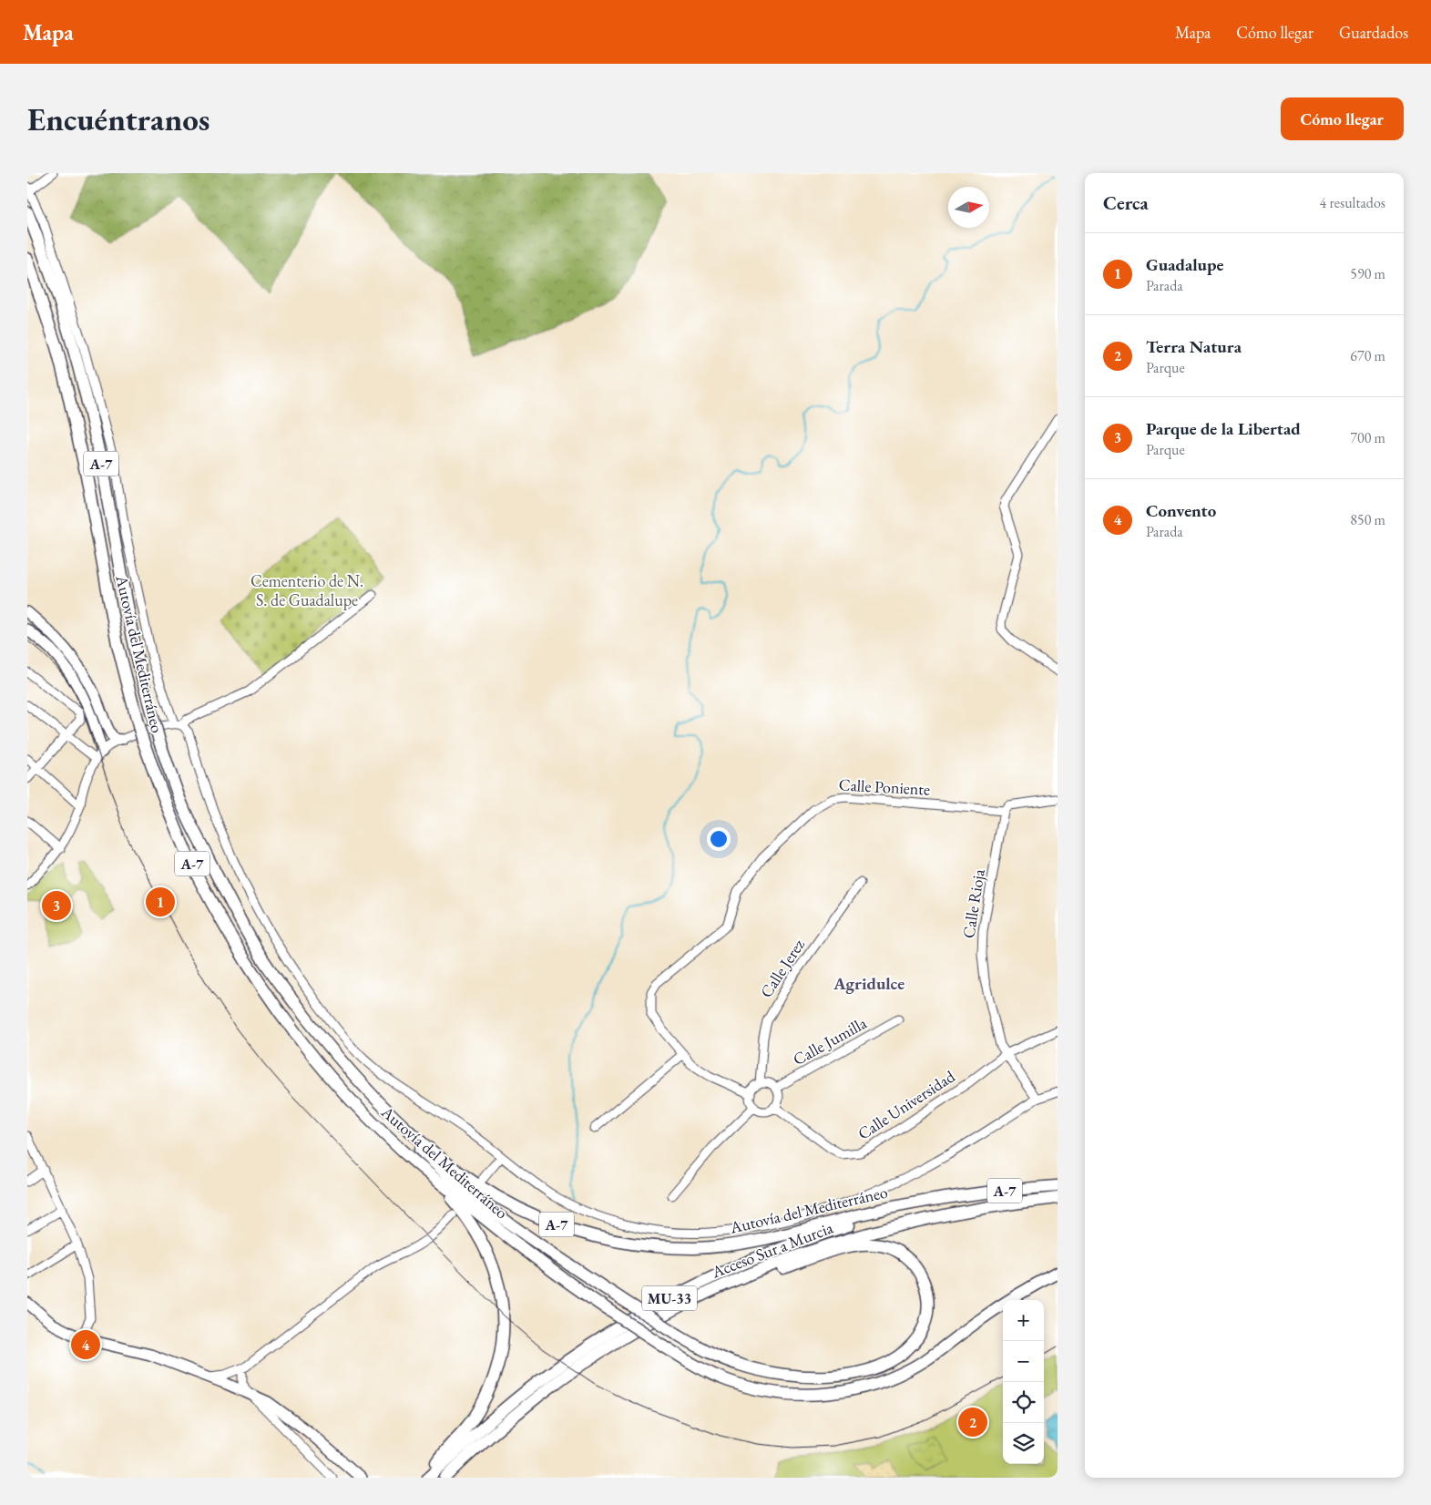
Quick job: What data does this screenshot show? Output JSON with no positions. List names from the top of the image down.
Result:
{
  "streets": {
    "highway": [
      "A-7",
      "Autovía del Mediterráneo",
      "Acceso Sur a Murcia",
      "MU-33"
    ],
    "street": [
      "Calle Poniente",
      "Calle Rioja",
      "Calle Jerez",
      "Calle Jumilla",
      "Calle Universidad"
    ]
  },
  "crossings": [
    ["Autovía del Mediterráneo", "Acceso Sur a Murcia"],
    ["Calle Poniente", "Calle Rioja"],
    ["Calle Poniente", "Calle Jerez"],
    ["Calle Poniente", "Calle Jumilla"],
    ["Calle Poniente", "Calle Universidad"],
    ["Calle Rioja", "Calle Universidad"],
    ["Calle Jerez", "Calle Jumilla"],
    ["Calle Jerez", "Calle Universidad"],
    ["Calle Jumilla", "Calle Universidad"]
  ],
  "districts": ["Agridulce"],
  "parks": ["Cementerio de N. S. de Guadalupe"],
  "north": "right",
  "page": {
    "header": "Mapa",
    "nav": ["Mapa", "Cómo llegar", "Guardados"],
    "buttons": "Cómo llegar",
    "title": "Encuéntranos",
    "heading": ["Cerca", "4 resultados"],
    "list": [
      {
        "mark": "1",
        "name": "Guadalupe",
        "note": "Parada",
        "value": "590 m"
      },
      {
        "mark": "2",
        "name": "Terra Natura",
        "note": "Parque",
        "value": "670 m"
      },
      {
        "mark": "3",
        "name": "Parque de la Libertad",
        "note": "Parque",
        "value": "700 m"
      },
      {
        "mark": "4",
        "name": "Convento",
        "note": "Parada",
        "value": "850 m"
      }
    ],
    "pins": [
      "1",
      "3",
      "4",
      "2"
    ],
    "map_buttons": ["+", "−"]
  }
}
